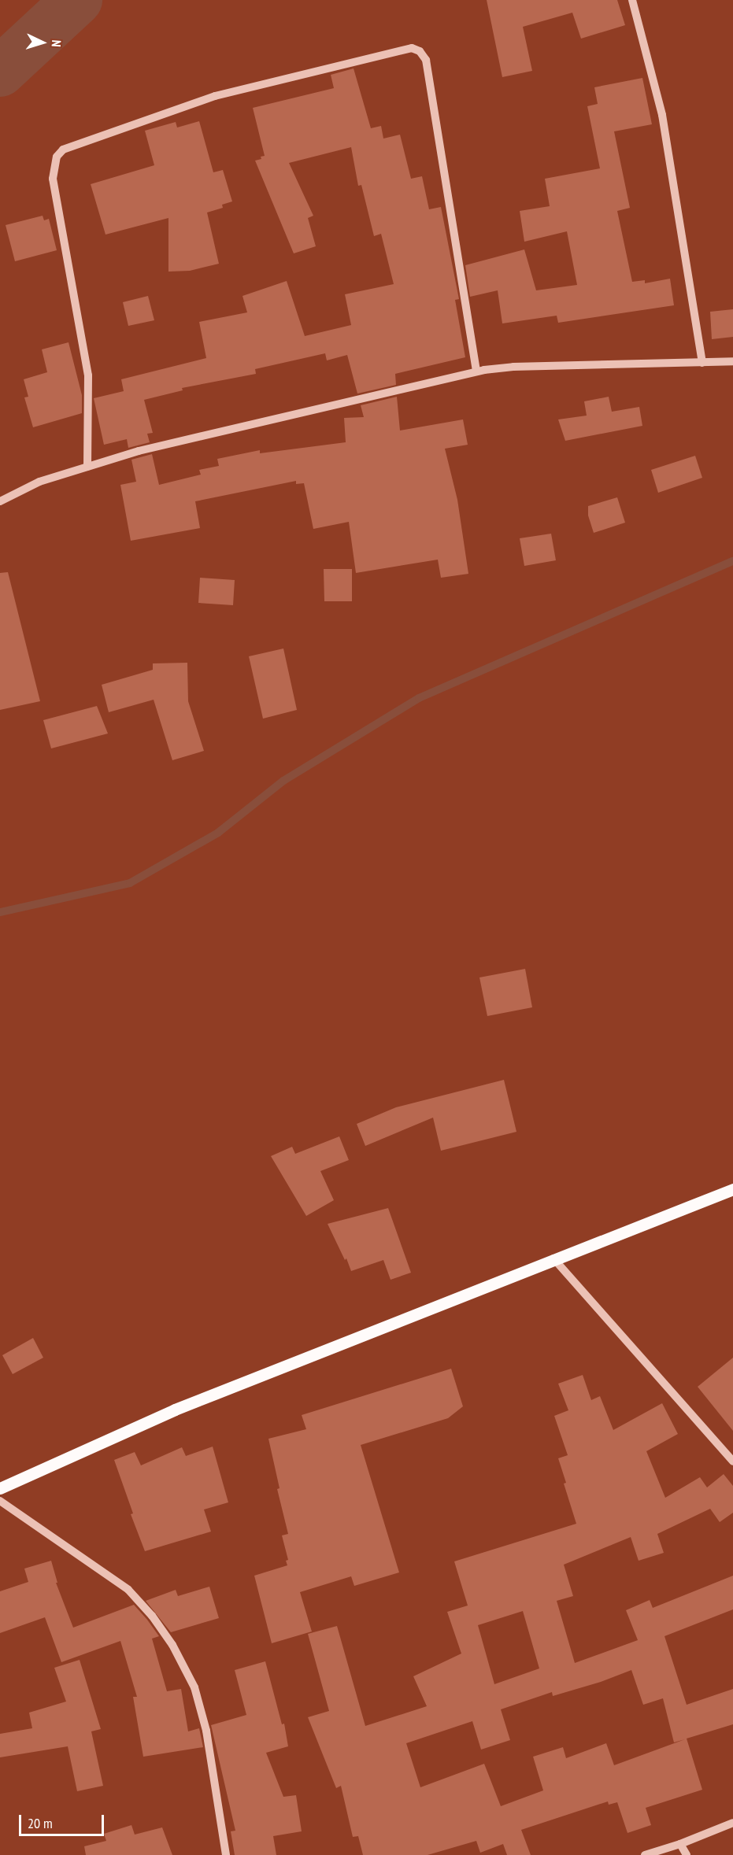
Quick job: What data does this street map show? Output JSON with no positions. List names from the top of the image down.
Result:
{
  "scale_bar": "20 m",
  "north": "right"
}
